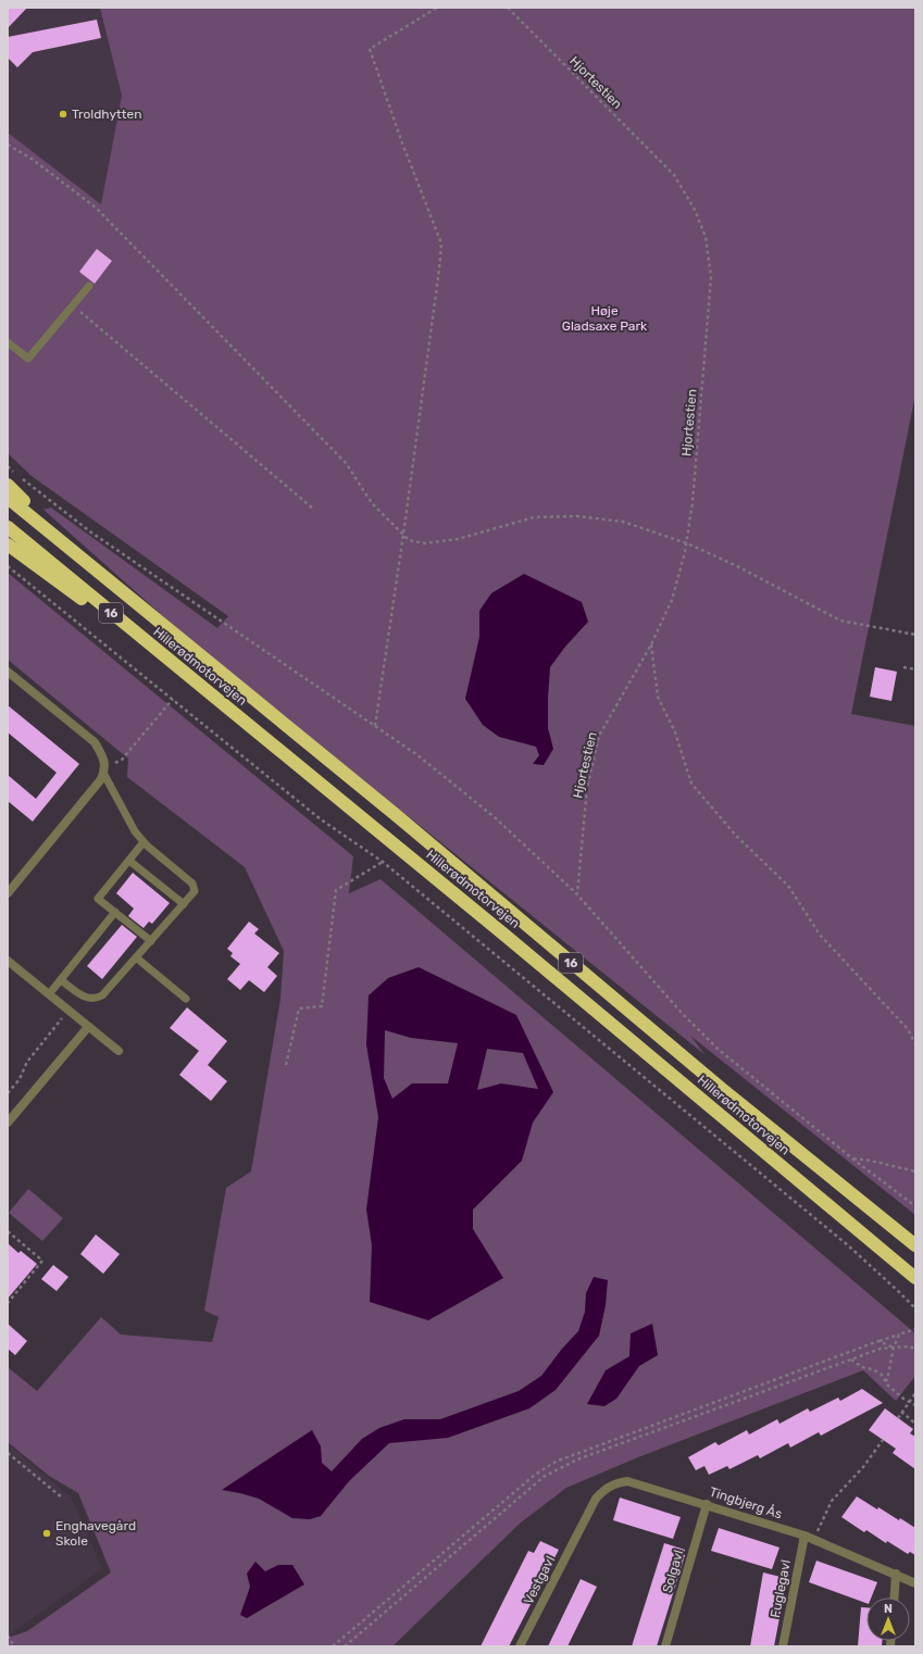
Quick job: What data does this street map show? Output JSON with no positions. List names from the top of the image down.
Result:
{
  "streets": {
    "highway": ["16", "Hillerødmotorvejen"],
    "street": [
      "Tingbjerg Ås",
      "Solgavl",
      "Vestgavl",
      "Fuglegavl"
    ],
    "path": ["Hjortestien"]
  },
  "crossings": [
    ["Tingbjerg Ås", "Solgavl"],
    ["Tingbjerg Ås", "Vestgavl"],
    ["Tingbjerg Ås", "Fuglegavl"]
  ],
  "parks": ["Høje Gladsaxe Park"],
  "places": ["Troldhytten", "Enghavegård Skole"],
  "north": "top"
}
